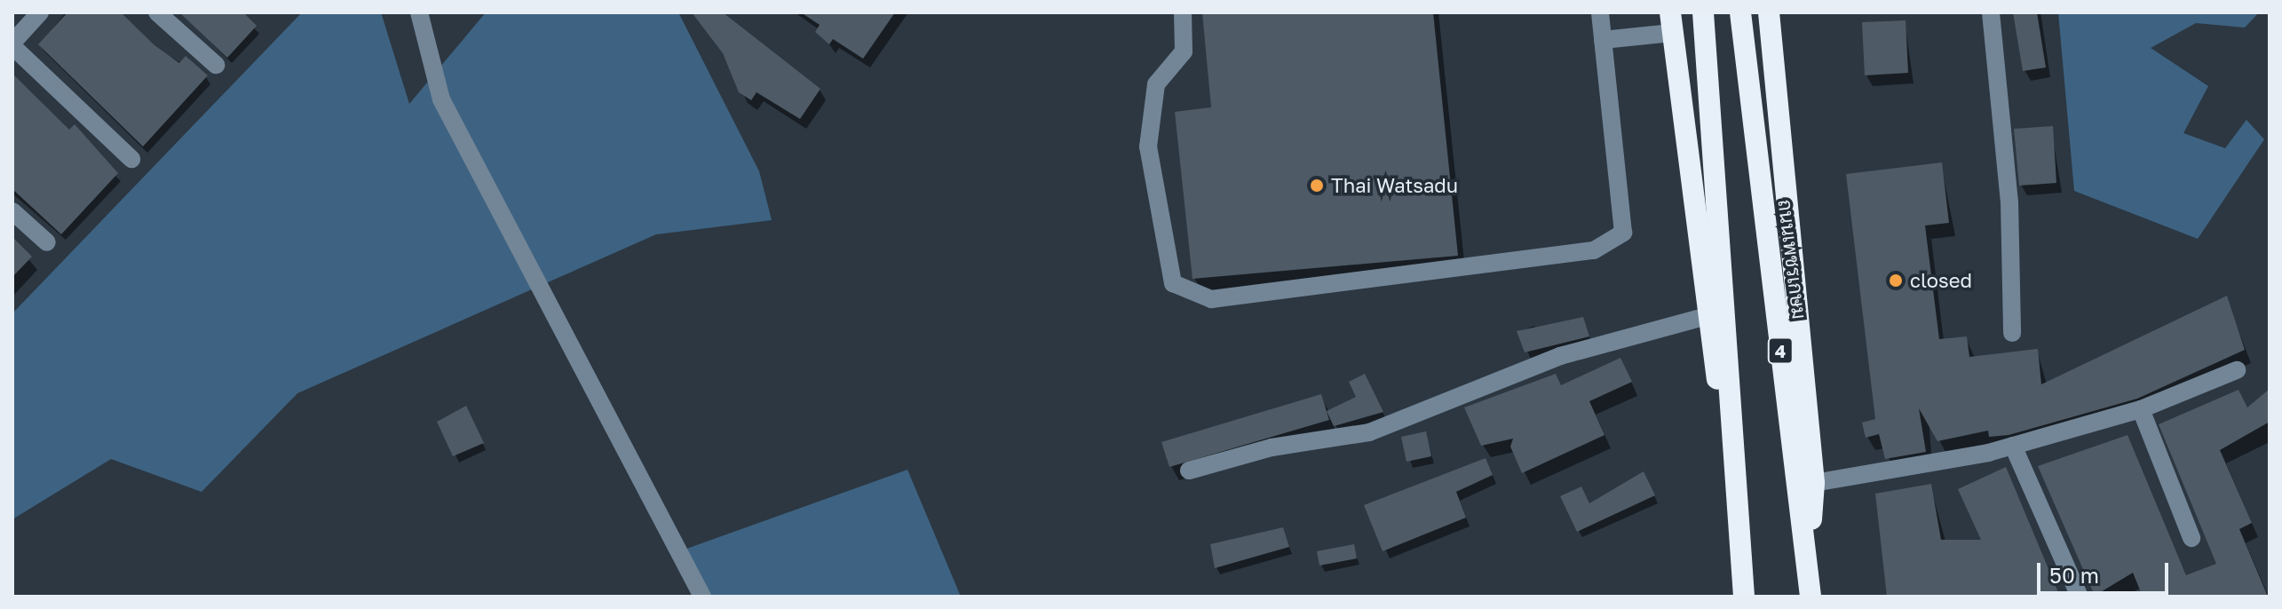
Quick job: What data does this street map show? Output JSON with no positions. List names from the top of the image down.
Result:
{
  "streets": {
    "highway": ["ถนนเพชรเกษม", "4"]
  },
  "places": ["Thai Watsadu", "closed"],
  "scale_bar": "50 m"
}
